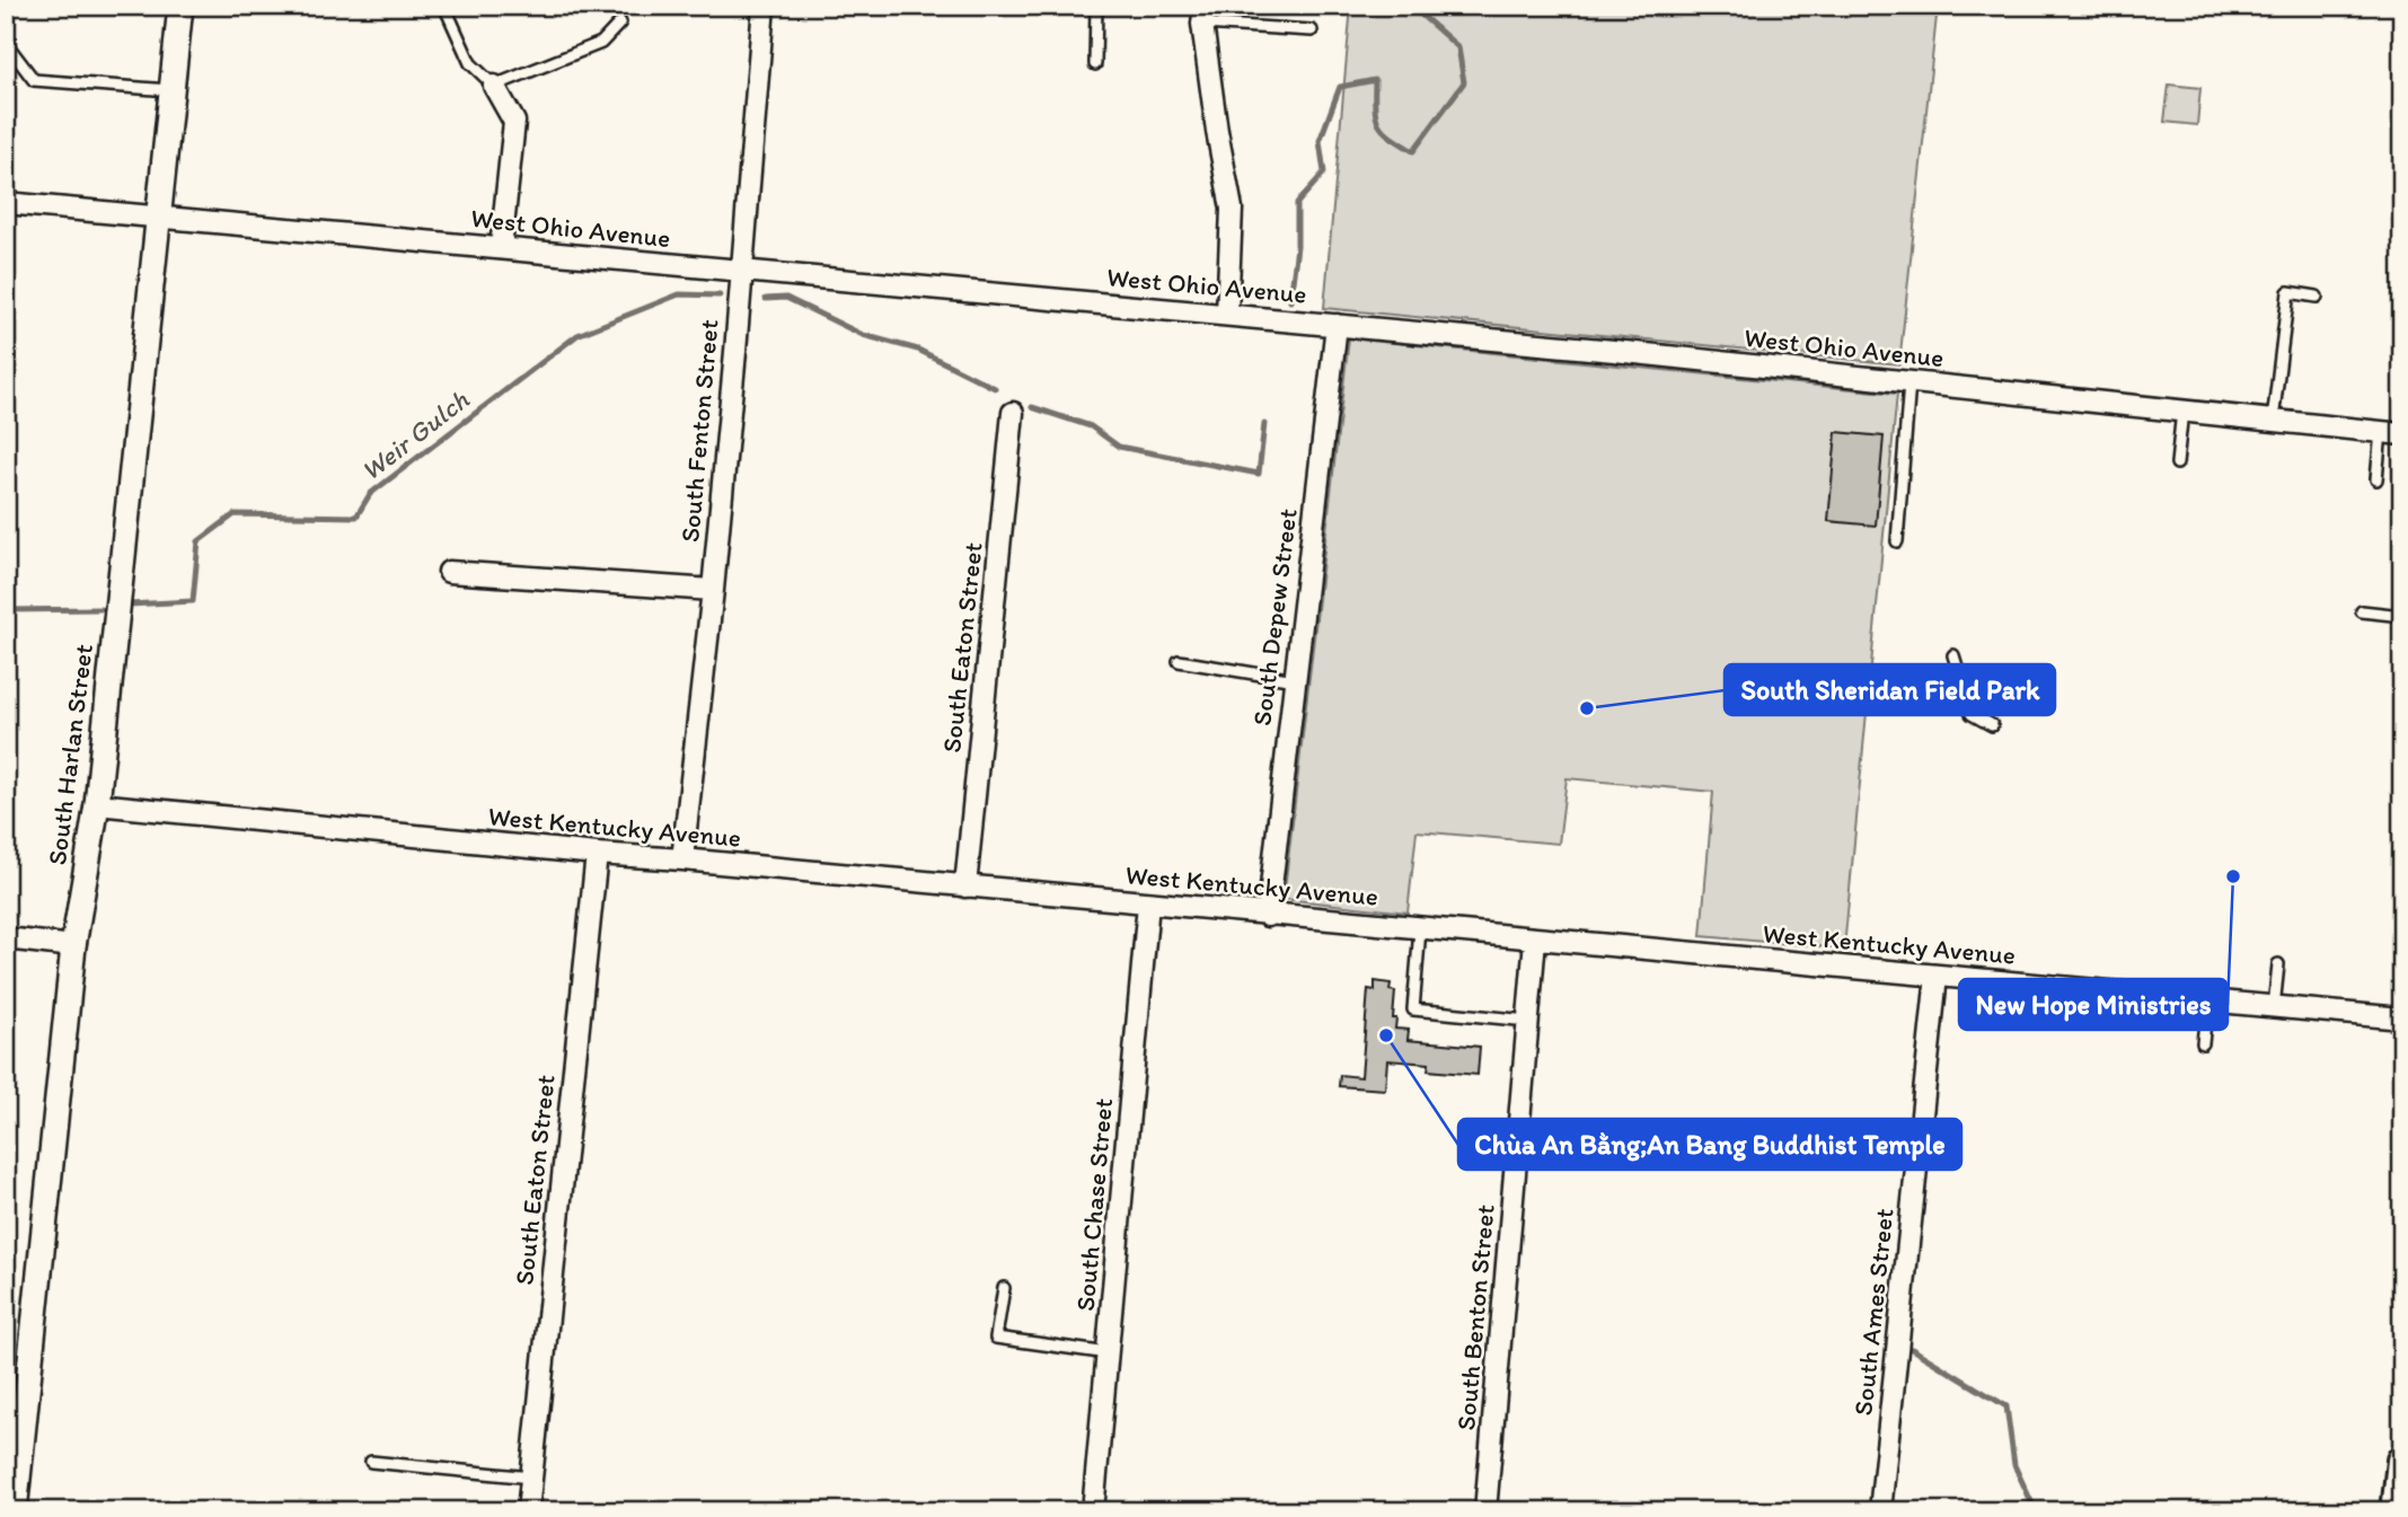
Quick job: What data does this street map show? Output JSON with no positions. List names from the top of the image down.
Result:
{
  "streets": {
    "street": [
      "West Ohio Avenue",
      "South Fenton Street",
      "South Depew Street",
      "South Eaton Street",
      "South Harlan Street",
      "West Kentucky Avenue",
      "South Chase Street",
      "South Ames Street",
      "South Benton Street"
    ]
  },
  "crossings": [
    ["West Ohio Avenue", "South Fenton Street"],
    ["West Ohio Avenue", "South Depew Street"],
    ["West Ohio Avenue", "South Harlan Street"],
    ["South Fenton Street", "West Kentucky Avenue"],
    ["South Depew Street", "West Kentucky Avenue"],
    ["South Eaton Street", "West Kentucky Avenue"],
    ["South Harlan Street", "West Kentucky Avenue"],
    ["West Kentucky Avenue", "South Chase Street"],
    ["West Kentucky Avenue", "South Ames Street"],
    ["West Kentucky Avenue", "South Benton Street"]
  ],
  "water": ["Weir Gulch"],
  "places": ["South Sheridan Field Park", "New Hope Ministries", "Chùa An Bằng;An Bang Buddhist Temple"]
}
